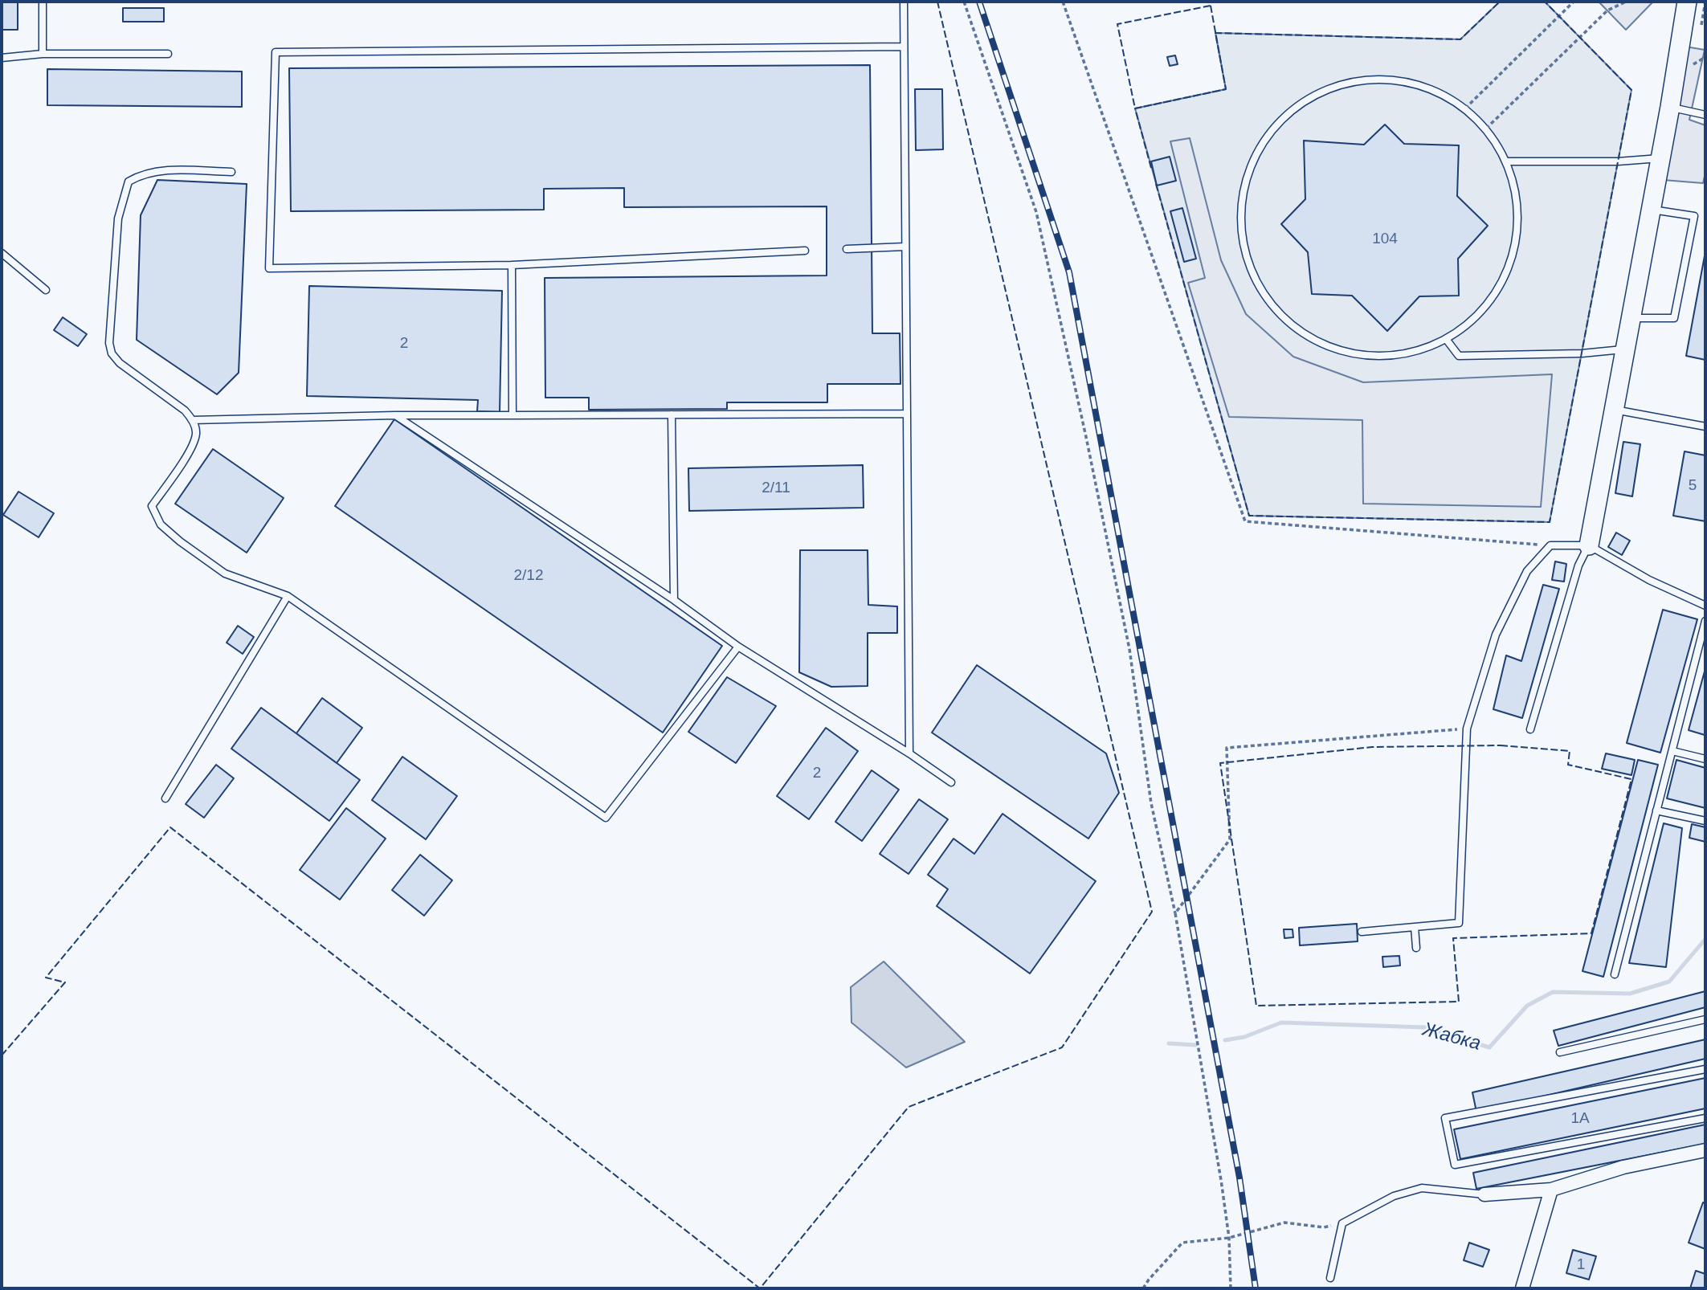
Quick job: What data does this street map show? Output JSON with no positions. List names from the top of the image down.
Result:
{
  "water": ["Жабка"],
  "house_numbers": [
    "104",
    "2",
    "5",
    "2/11",
    "2/12",
    "2",
    "1А",
    "1"
  ]
}
